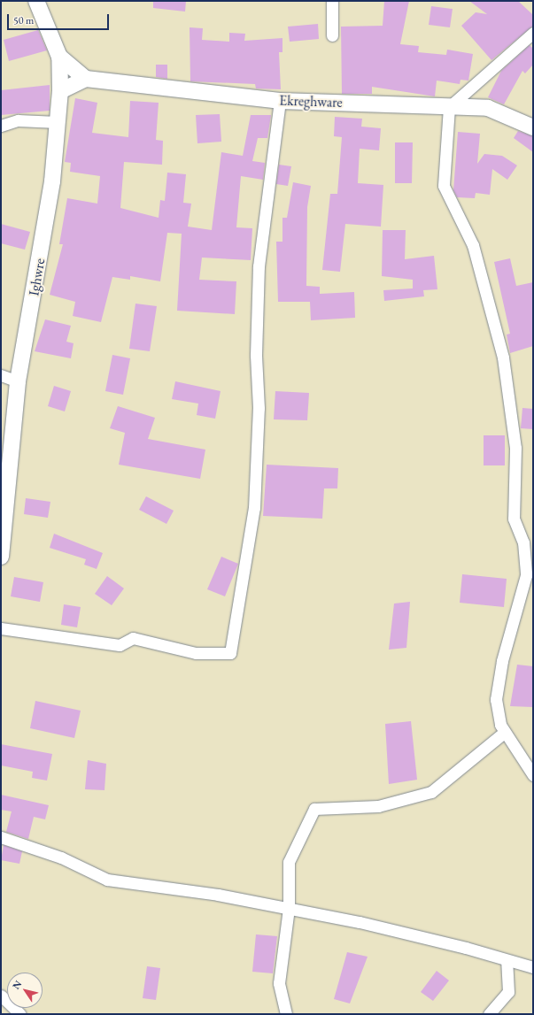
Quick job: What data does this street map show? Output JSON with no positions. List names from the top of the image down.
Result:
{
  "streets": {
    "street": ["Ekreghware", "Ighwre"]
  },
  "scale_bar": "50 m",
  "north": "top left"
}
